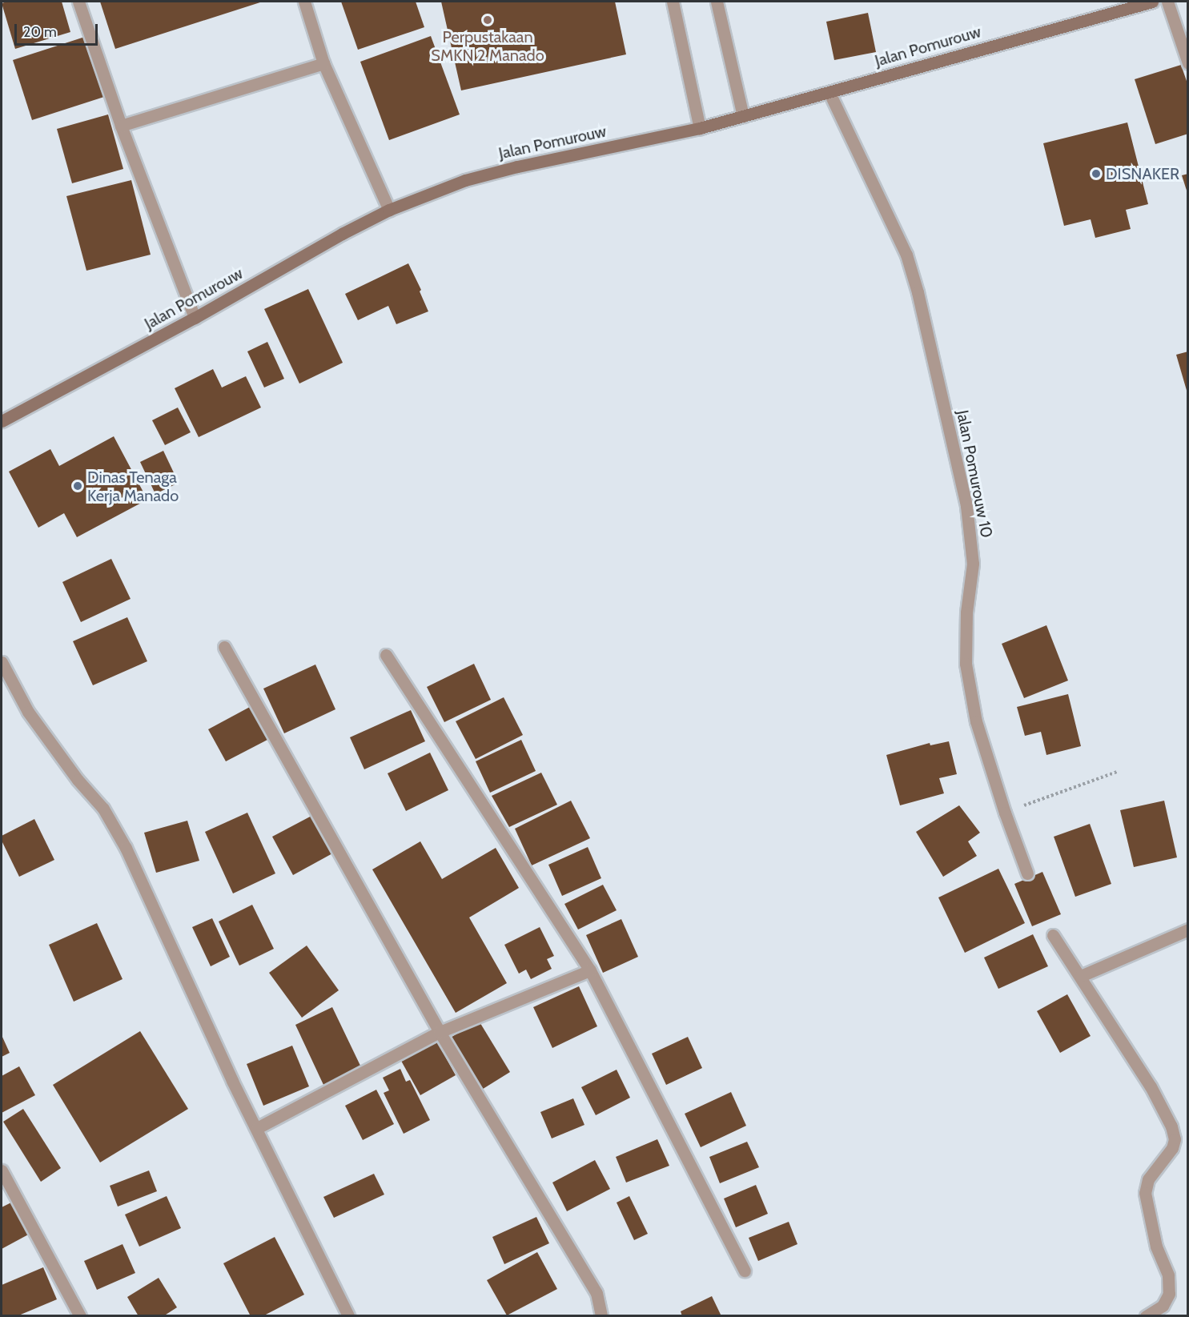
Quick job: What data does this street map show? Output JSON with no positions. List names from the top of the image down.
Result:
{
  "streets": {
    "main road": ["Jalan Pomurouw"],
    "street": ["Jalan Pomurouw 10"]
  },
  "crossings": [
    ["Jalan Pomurouw", "Jalan Pomurouw 10"]
  ],
  "places": ["Perpustakaan SMKN 2 Manado", "DISNAKER", "Dinas Tenaga Kerja Manado"],
  "scale_bar": "20 m"
}
